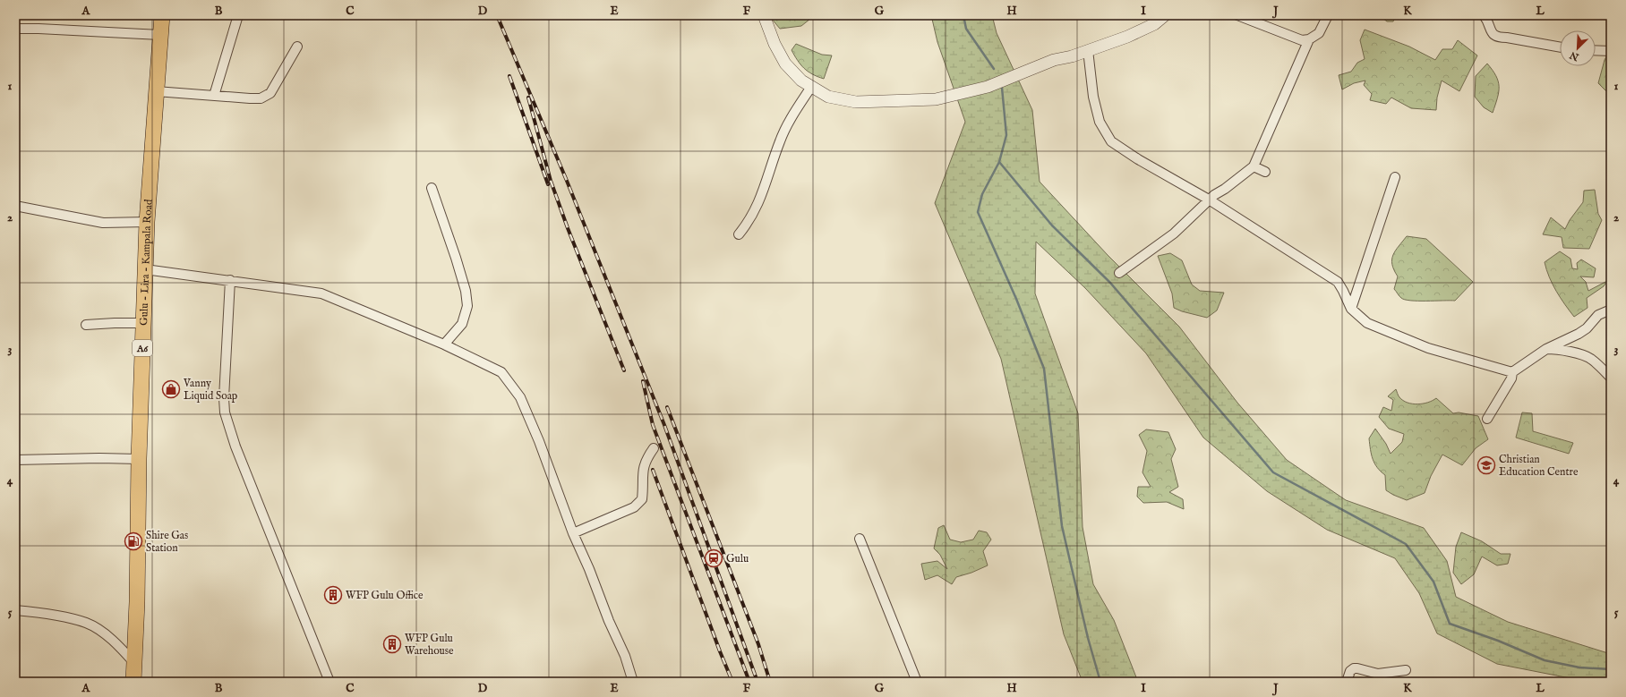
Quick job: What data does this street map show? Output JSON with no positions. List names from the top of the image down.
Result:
{
  "streets": {
    "main road": ["Gulu - Lira - Kampala Road", "A6"]
  },
  "places": {
    "shop": ["Vanny Liquid Soap"],
    "school or university": ["Christian Education Centre"],
    "fuel station": ["Shire Gas Station"],
    "station": ["Gulu"],
    "building": ["WFP Gulu Office", "WFP Gulu Warehouse"]
  },
  "north": "bottom left",
  "grid": {
    "columns": [
      "A",
      "B",
      "C",
      "D",
      "E",
      "F",
      "G",
      "H",
      "I",
      "J",
      "K",
      "L"
    ],
    "rows": [
      "1",
      "2",
      "3",
      "4",
      "5"
    ]
  }
}
